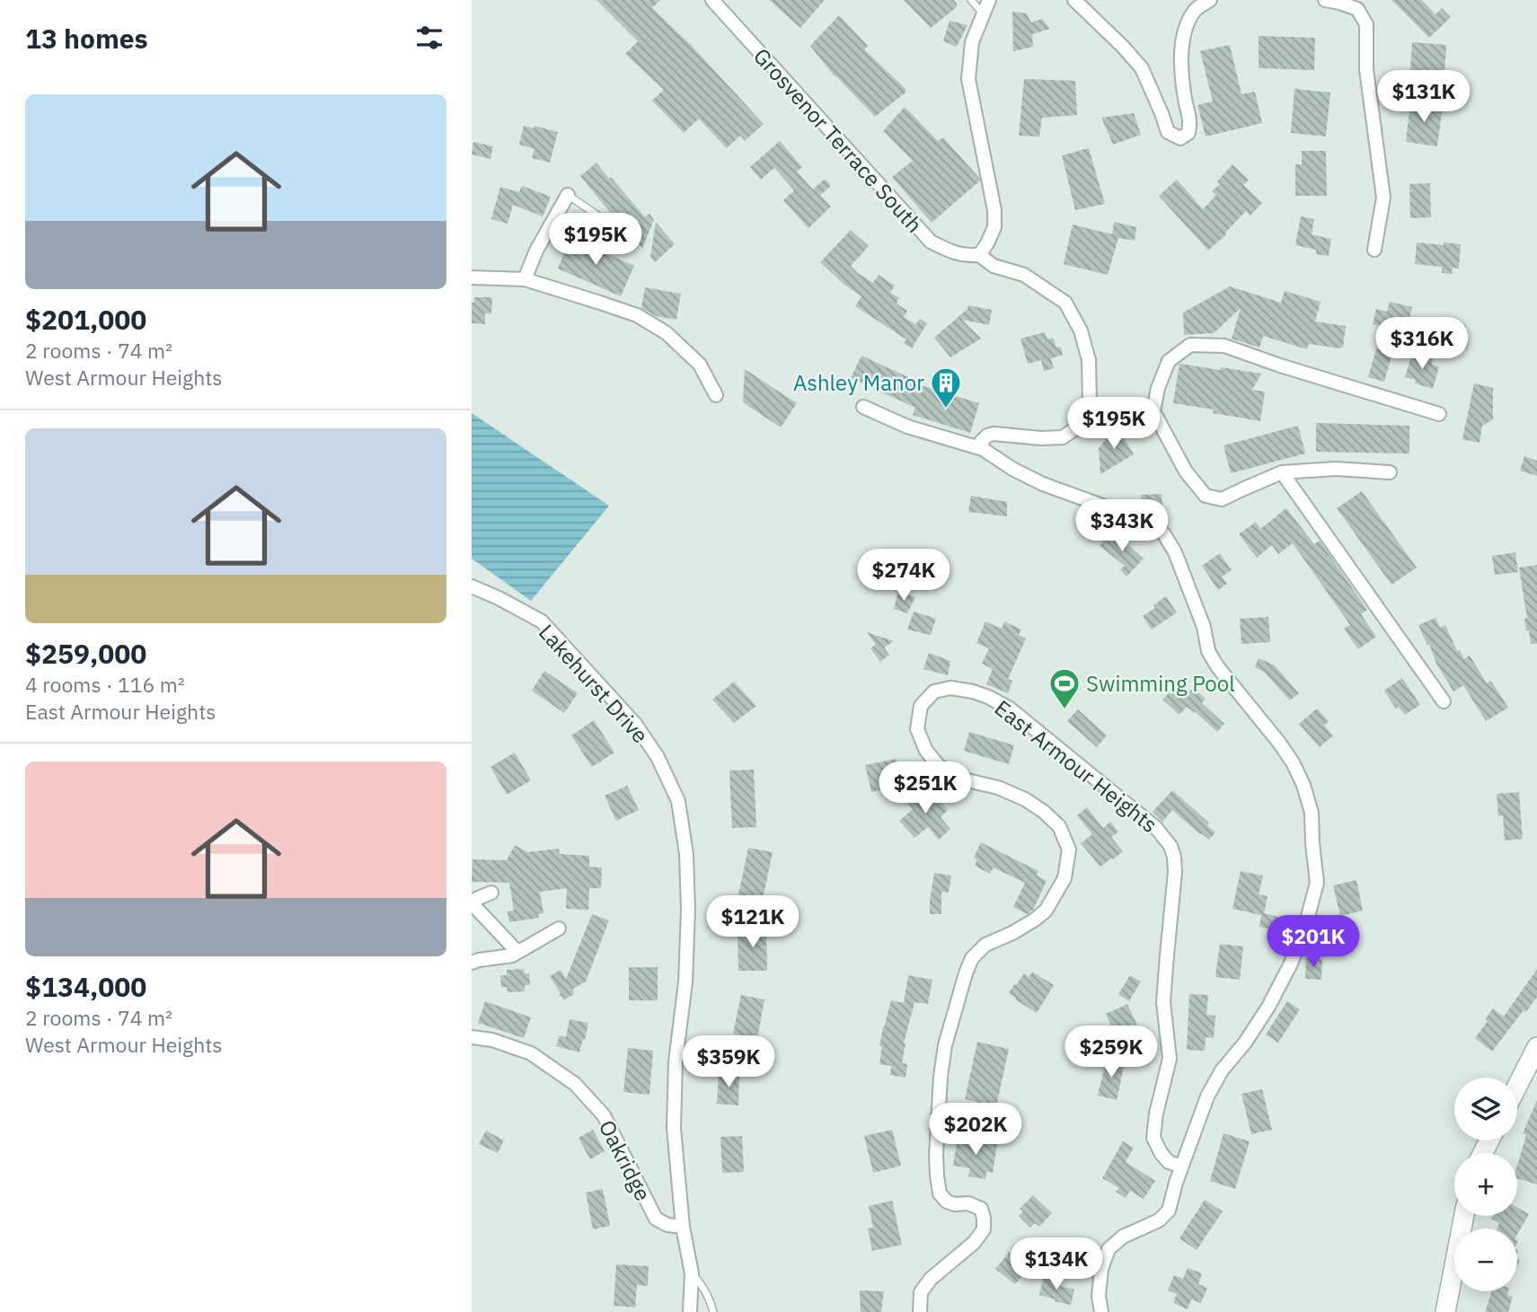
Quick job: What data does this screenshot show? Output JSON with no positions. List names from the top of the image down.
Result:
{
  "streets": {
    "street": [
      "Grosvenor Terrace South",
      "Lakehurst Drive",
      "East Armour Heights",
      "Oakridge"
    ]
  },
  "crossings": [
    ["Lakehurst Drive", "Oakridge"]
  ],
  "places": {
    "building": ["Ashley Manor"],
    "sports": ["Swimming Pool"]
  },
  "page": {
    "heading": "13 homes",
    "price": [
      "$131K",
      "$195K",
      "$316K",
      "$195K",
      "$343K",
      "$274K",
      "$251K",
      "$121K",
      "$201K",
      "$259K",
      "$359K",
      "$202K",
      "$134K"
    ],
    "list": [
      {
        "name": "$201,000",
        "note": "2 rooms · 74 m² · West Armour Heights"
      },
      {
        "name": "$259,000",
        "note": "4 rooms · 116 m² · East Armour Heights"
      },
      {
        "name": "$134,000",
        "note": "2 rooms · 74 m² · West Armour Heights"
      }
    ],
    "map_buttons": ["+", "−"]
  }
}
